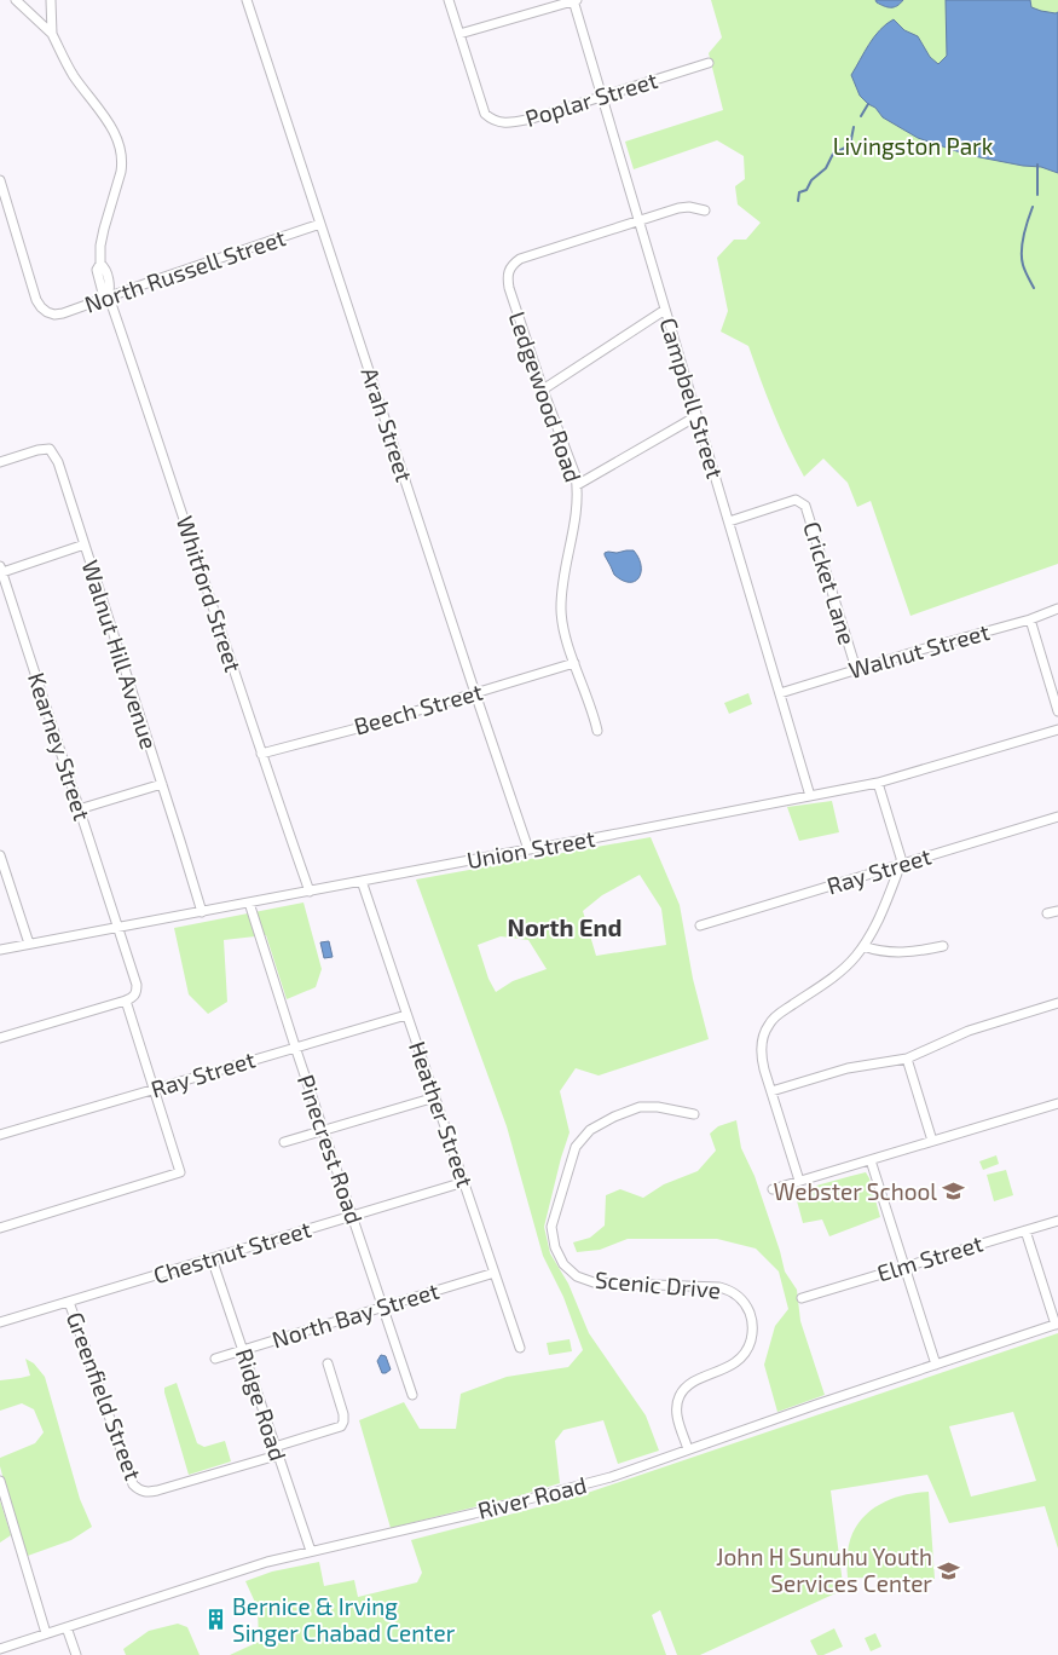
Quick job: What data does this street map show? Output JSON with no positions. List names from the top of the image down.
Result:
{
  "streets": {
    "street": [
      "Poplar Street",
      "North Russell Street",
      "Ledgewood Road",
      "Campbell Street",
      "Arah Street",
      "Cricket Lane",
      "Whitford Street",
      "Walnut Street",
      "Walnut Hill Avenue",
      "Beech Street",
      "Kearney Street",
      "Union Street",
      "Ray Street",
      "Heather Street",
      "Pinecrest Road",
      "Chestnut Street",
      "Elm Street",
      "Scenic Drive",
      "North Bay Street",
      "Greenfield Street",
      "Ridge Road",
      "River Road"
    ]
  },
  "crossings": [
    ["Poplar Street", "Campbell Street"],
    ["North Russell Street", "Arah Street"],
    ["North Russell Street", "Whitford Street"],
    ["Ledgewood Road", "Campbell Street"],
    ["Ledgewood Road", "Beech Street"],
    ["Campbell Street", "Cricket Lane"],
    ["Campbell Street", "Walnut Street"],
    ["Campbell Street", "Union Street"],
    ["Arah Street", "Beech Street"],
    ["Arah Street", "Union Street"],
    ["Cricket Lane", "Walnut Street"],
    ["Whitford Street", "Beech Street"],
    ["Whitford Street", "Union Street"],
    ["Walnut Hill Avenue", "Union Street"],
    ["Kearney Street", "Union Street"],
    ["Union Street", "Heather Street"],
    ["Union Street", "Pinecrest Road"],
    ["Ray Street", "Heather Street"],
    ["Ray Street", "Pinecrest Road"],
    ["Heather Street", "Chestnut Street"],
    ["Heather Street", "North Bay Street"],
    ["Pinecrest Road", "Chestnut Street"],
    ["Pinecrest Road", "North Bay Street"],
    ["Chestnut Street", "Greenfield Street"],
    ["Chestnut Street", "Ridge Road"],
    ["Scenic Drive", "River Road"],
    ["North Bay Street", "Ridge Road"],
    ["Greenfield Street", "Ridge Road"],
    ["Ridge Road", "River Road"]
  ],
  "districts": ["North End"],
  "parks": ["Livingston Park"],
  "places": {
    "school or university": ["Webster School", "John H Sunuhu Youth Services Center"],
    "building": ["Bernice & Irving Singer Chabad Center"]
  }
}
